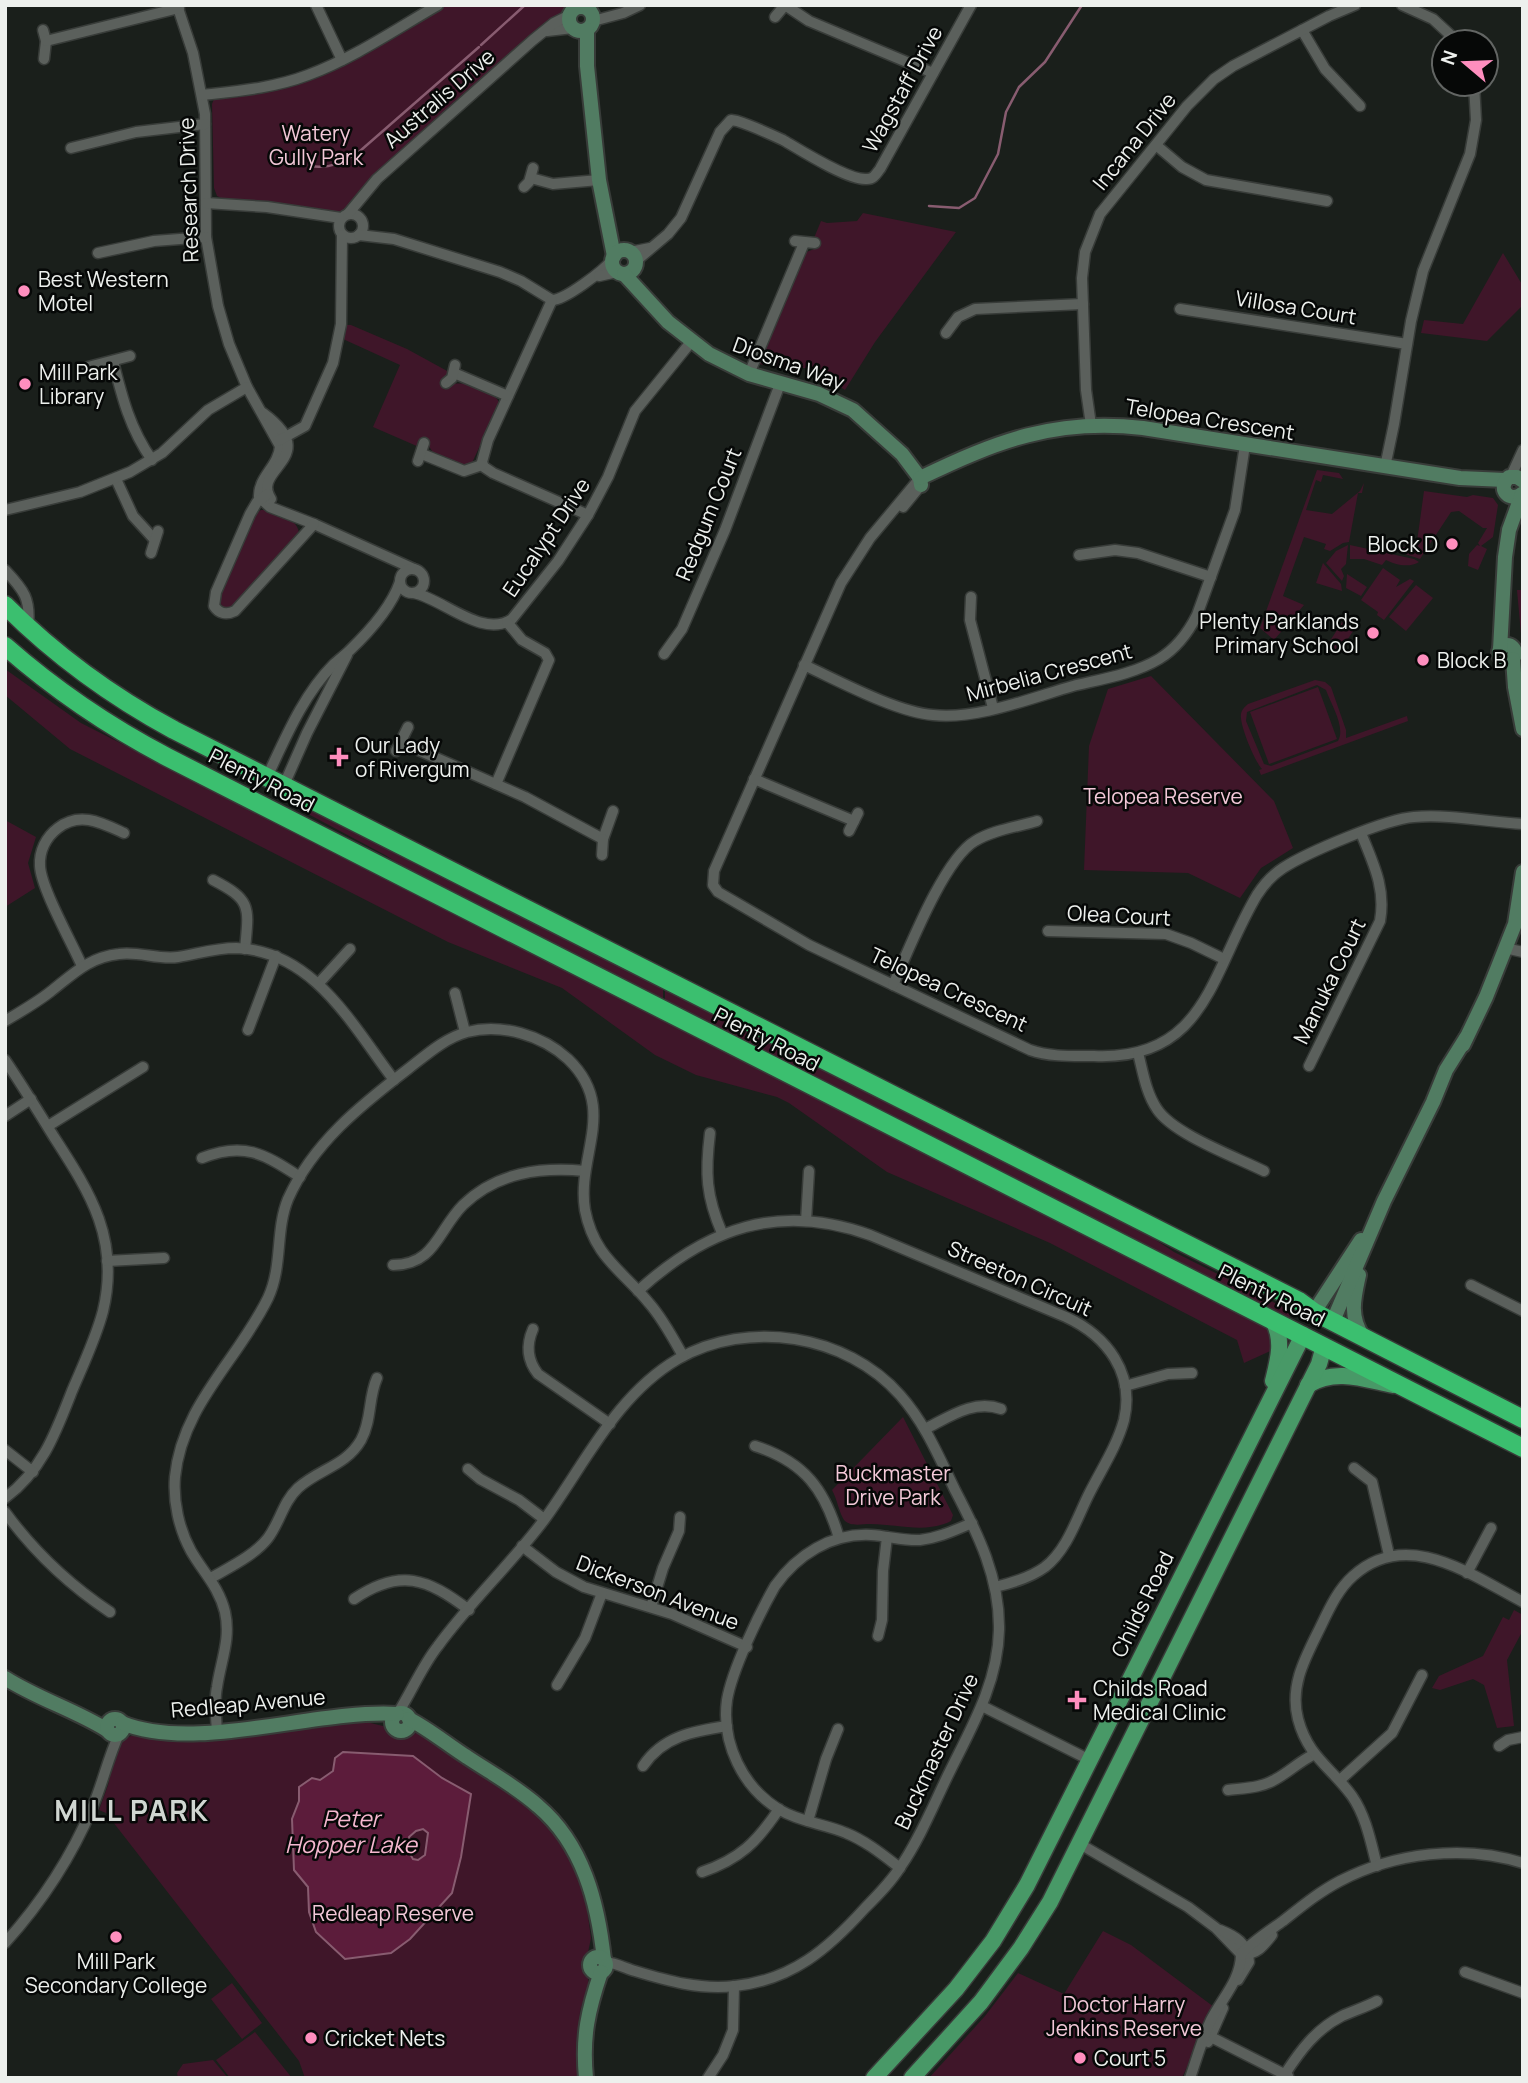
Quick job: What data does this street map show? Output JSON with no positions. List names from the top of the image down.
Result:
{
  "streets": {
    "highway": ["Plenty Road", "Childs Road"],
    "street": [
      "Wagstaff Drive",
      "Australis Drive",
      "Incana Drive",
      "Research Drive",
      "Villosa Court",
      "Diosma Way",
      "Telopea Crescent",
      "Redgum Court",
      "Eucalypt Drive",
      "Mirbelia Crescent",
      "Olea Court",
      "Manuka Court",
      "Streeton Circuit",
      "Dickerson Avenue",
      "Redleap Avenue",
      "Buckmaster Drive"
    ]
  },
  "crossings": [
    ["Wagstaff Drive", "Diosma Way"],
    ["Incana Drive", "Telopea Crescent"],
    ["Diosma Way", "Telopea Crescent"],
    ["Diosma Way", "Redgum Court"],
    ["Diosma Way", "Eucalypt Drive"],
    ["Telopea Crescent", "Mirbelia Crescent"],
    ["Telopea Crescent", "Olea Court"],
    ["Telopea Crescent", "Manuka Court"],
    ["Plenty Road", "Childs Road"],
    ["Streeton Circuit", "Buckmaster Drive"],
    ["Dickerson Avenue", "Buckmaster Drive"],
    ["Redleap Avenue", "Buckmaster Drive"]
  ],
  "districts": ["MILL PARK"],
  "water": ["Peter Hopper Lake"],
  "parks": [
    "Watery Gully Park",
    "Telopea Reserve",
    "Buckmaster Drive Park",
    "Redleap Reserve",
    "Doctor Harry Jenkins Reserve"
  ],
  "places": {
    "other": [
      "Best Western Motel",
      "Mill Park Library",
      "Block D",
      "Plenty Parklands Primary School",
      "Block B",
      "Mill Park Secondary College",
      "Cricket Nets",
      "Court 5"
    ],
    "health": ["Our Lady of Rivergum", "Childs Road Medical Clinic"]
  },
  "north": "left"
}
